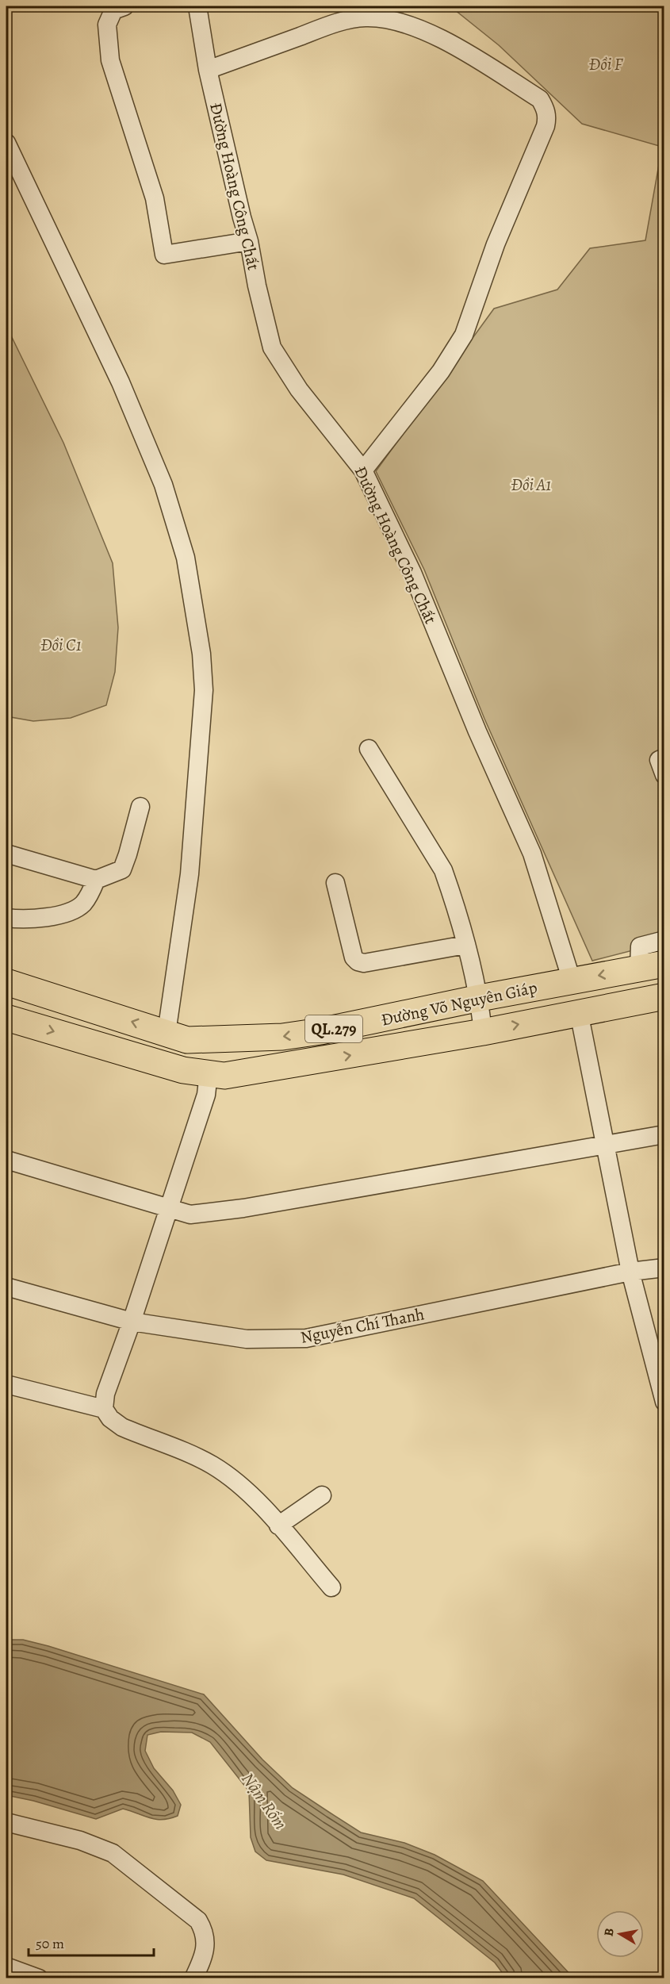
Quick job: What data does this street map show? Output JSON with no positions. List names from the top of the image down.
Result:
{
  "streets": {
    "highway": ["Đường Võ Nguyên Giáp", "QL.279"],
    "street": ["Đường Hoàng Công Chất", "Nguyễn Chí Thanh"]
  },
  "crossings": [
    ["Đường Hoàng Công Chất", "Đường Võ Nguyên Giáp"]
  ],
  "water": ["Nậm Rốm"],
  "parks": ["Đồi F", "Đồi A1", "Đồi C1"],
  "scale_bar": "50 m",
  "north": "left"
}
